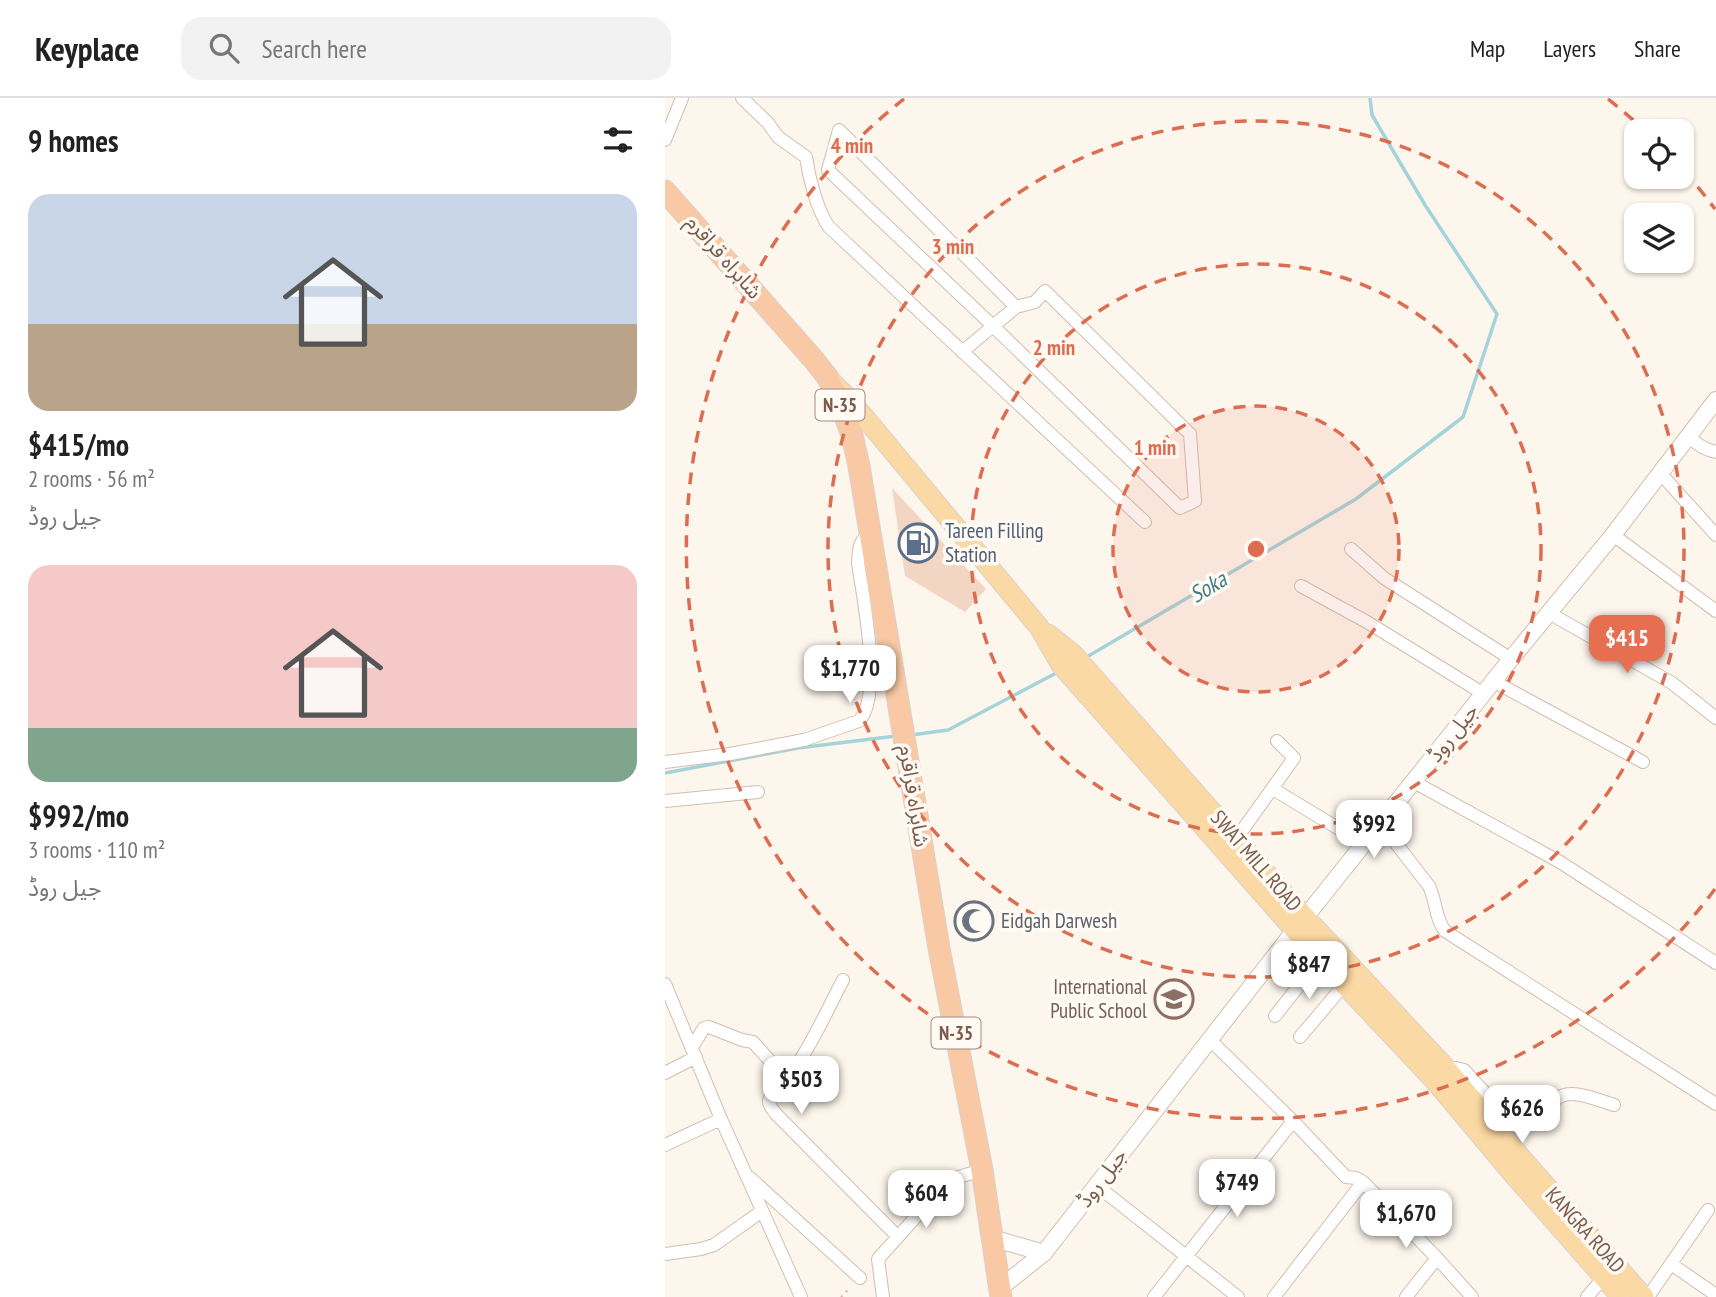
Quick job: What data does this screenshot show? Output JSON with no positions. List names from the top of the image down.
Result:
{
  "streets": {
    "highway": ["شاہراہ قراقرم", "N-35"],
    "main road": ["SWAT MILL ROAD", "KANGRA ROAD"],
    "street": ["جیل روڈ"]
  },
  "crossings": [
    ["شاہراہ قراقرم", "جیل روڈ"],
    ["شاہراہ قراقرم", "SWAT MILL ROAD"],
    ["جیل روڈ", "SWAT MILL ROAD"],
    ["SWAT MILL ROAD", "KANGRA ROAD"]
  ],
  "water": ["Soka"],
  "places": {
    "fuel station": ["Tareen Filling Station"],
    "mosque": ["Eidgah Darwesh"],
    "school or university": ["International Public School"]
  },
  "page": {
    "header": "Keyplace",
    "search": "Search here",
    "nav": ["Map", "Layers", "Share"],
    "heading": "9 homes",
    "list": [
      {
        "name": "$415/mo",
        "note": "2 rooms · 56 m² · جیل روڈ"
      },
      {
        "name": "$992/mo",
        "note": "3 rooms · 110 m² · جیل روڈ"
      }
    ],
    "price": [
      "$415",
      "$1,770",
      "$992",
      "$847",
      "$503",
      "$626",
      "$749",
      "$604",
      "$1,670"
    ]
  },
  "rings": [
    "4 min",
    "3 min",
    "2 min",
    "1 min"
  ]
}
